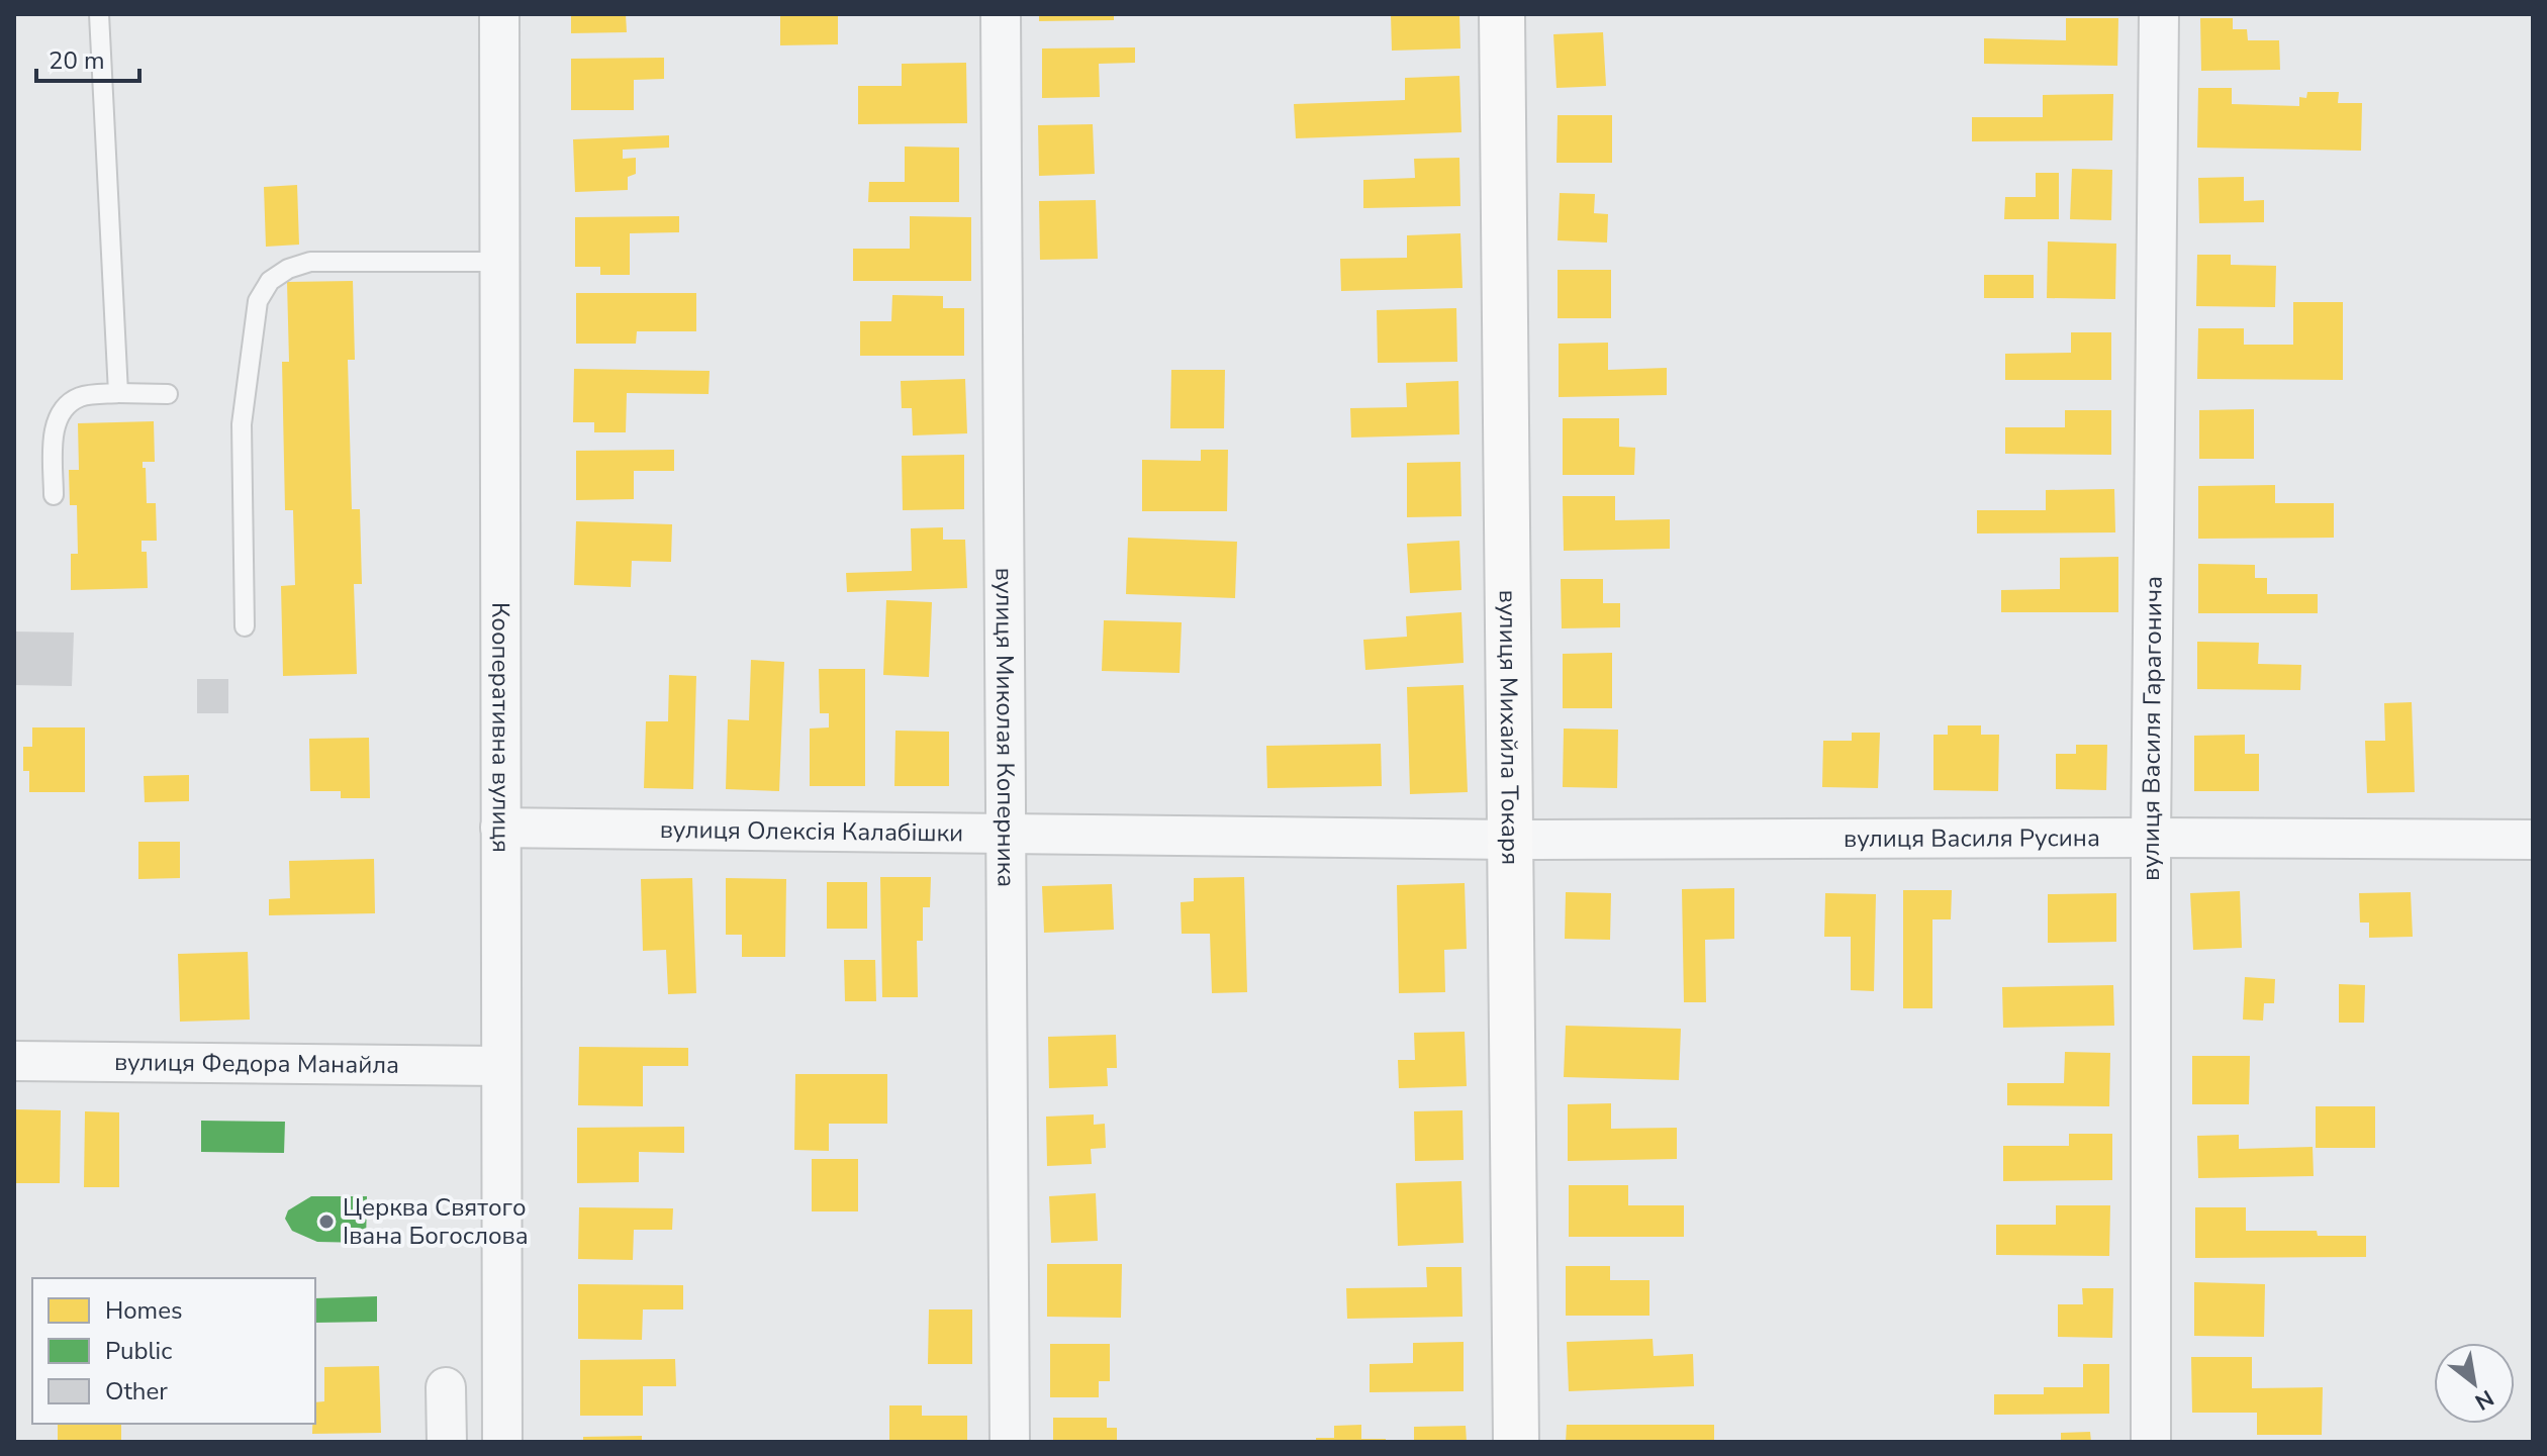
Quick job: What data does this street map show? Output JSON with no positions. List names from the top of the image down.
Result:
{
  "streets": {
    "street": [
      "вулиця Миколая Коперника",
      "вулиця Василя Гарагонича",
      "Кооперативна вулиця",
      "вулиця Михайла Токаря",
      "вулиця Олексія Калабішки",
      "вулиця Василя Русина",
      "вулиця Федора Манайла"
    ]
  },
  "crossings": [
    ["вулиця Миколая Коперника", "вулиця Олексія Калабішки"],
    ["вулиця Василя Гарагонича", "вулиця Василя Русина"],
    ["Кооперативна вулиця", "вулиця Олексія Калабішки"],
    ["Кооперативна вулиця", "вулиця Федора Манайла"],
    ["вулиця Михайла Токаря", "вулиця Олексія Калабішки"],
    ["вулиця Михайла Токаря", "вулиця Василя Русина"],
    ["вулиця Олексія Калабішки", "вулиця Василя Русина"]
  ],
  "places": ["Церква Святого Івана Богослова"],
  "legend": ["Homes", "Public", "Other"],
  "scale_bar": "20 m",
  "north": "bottom right"
}
